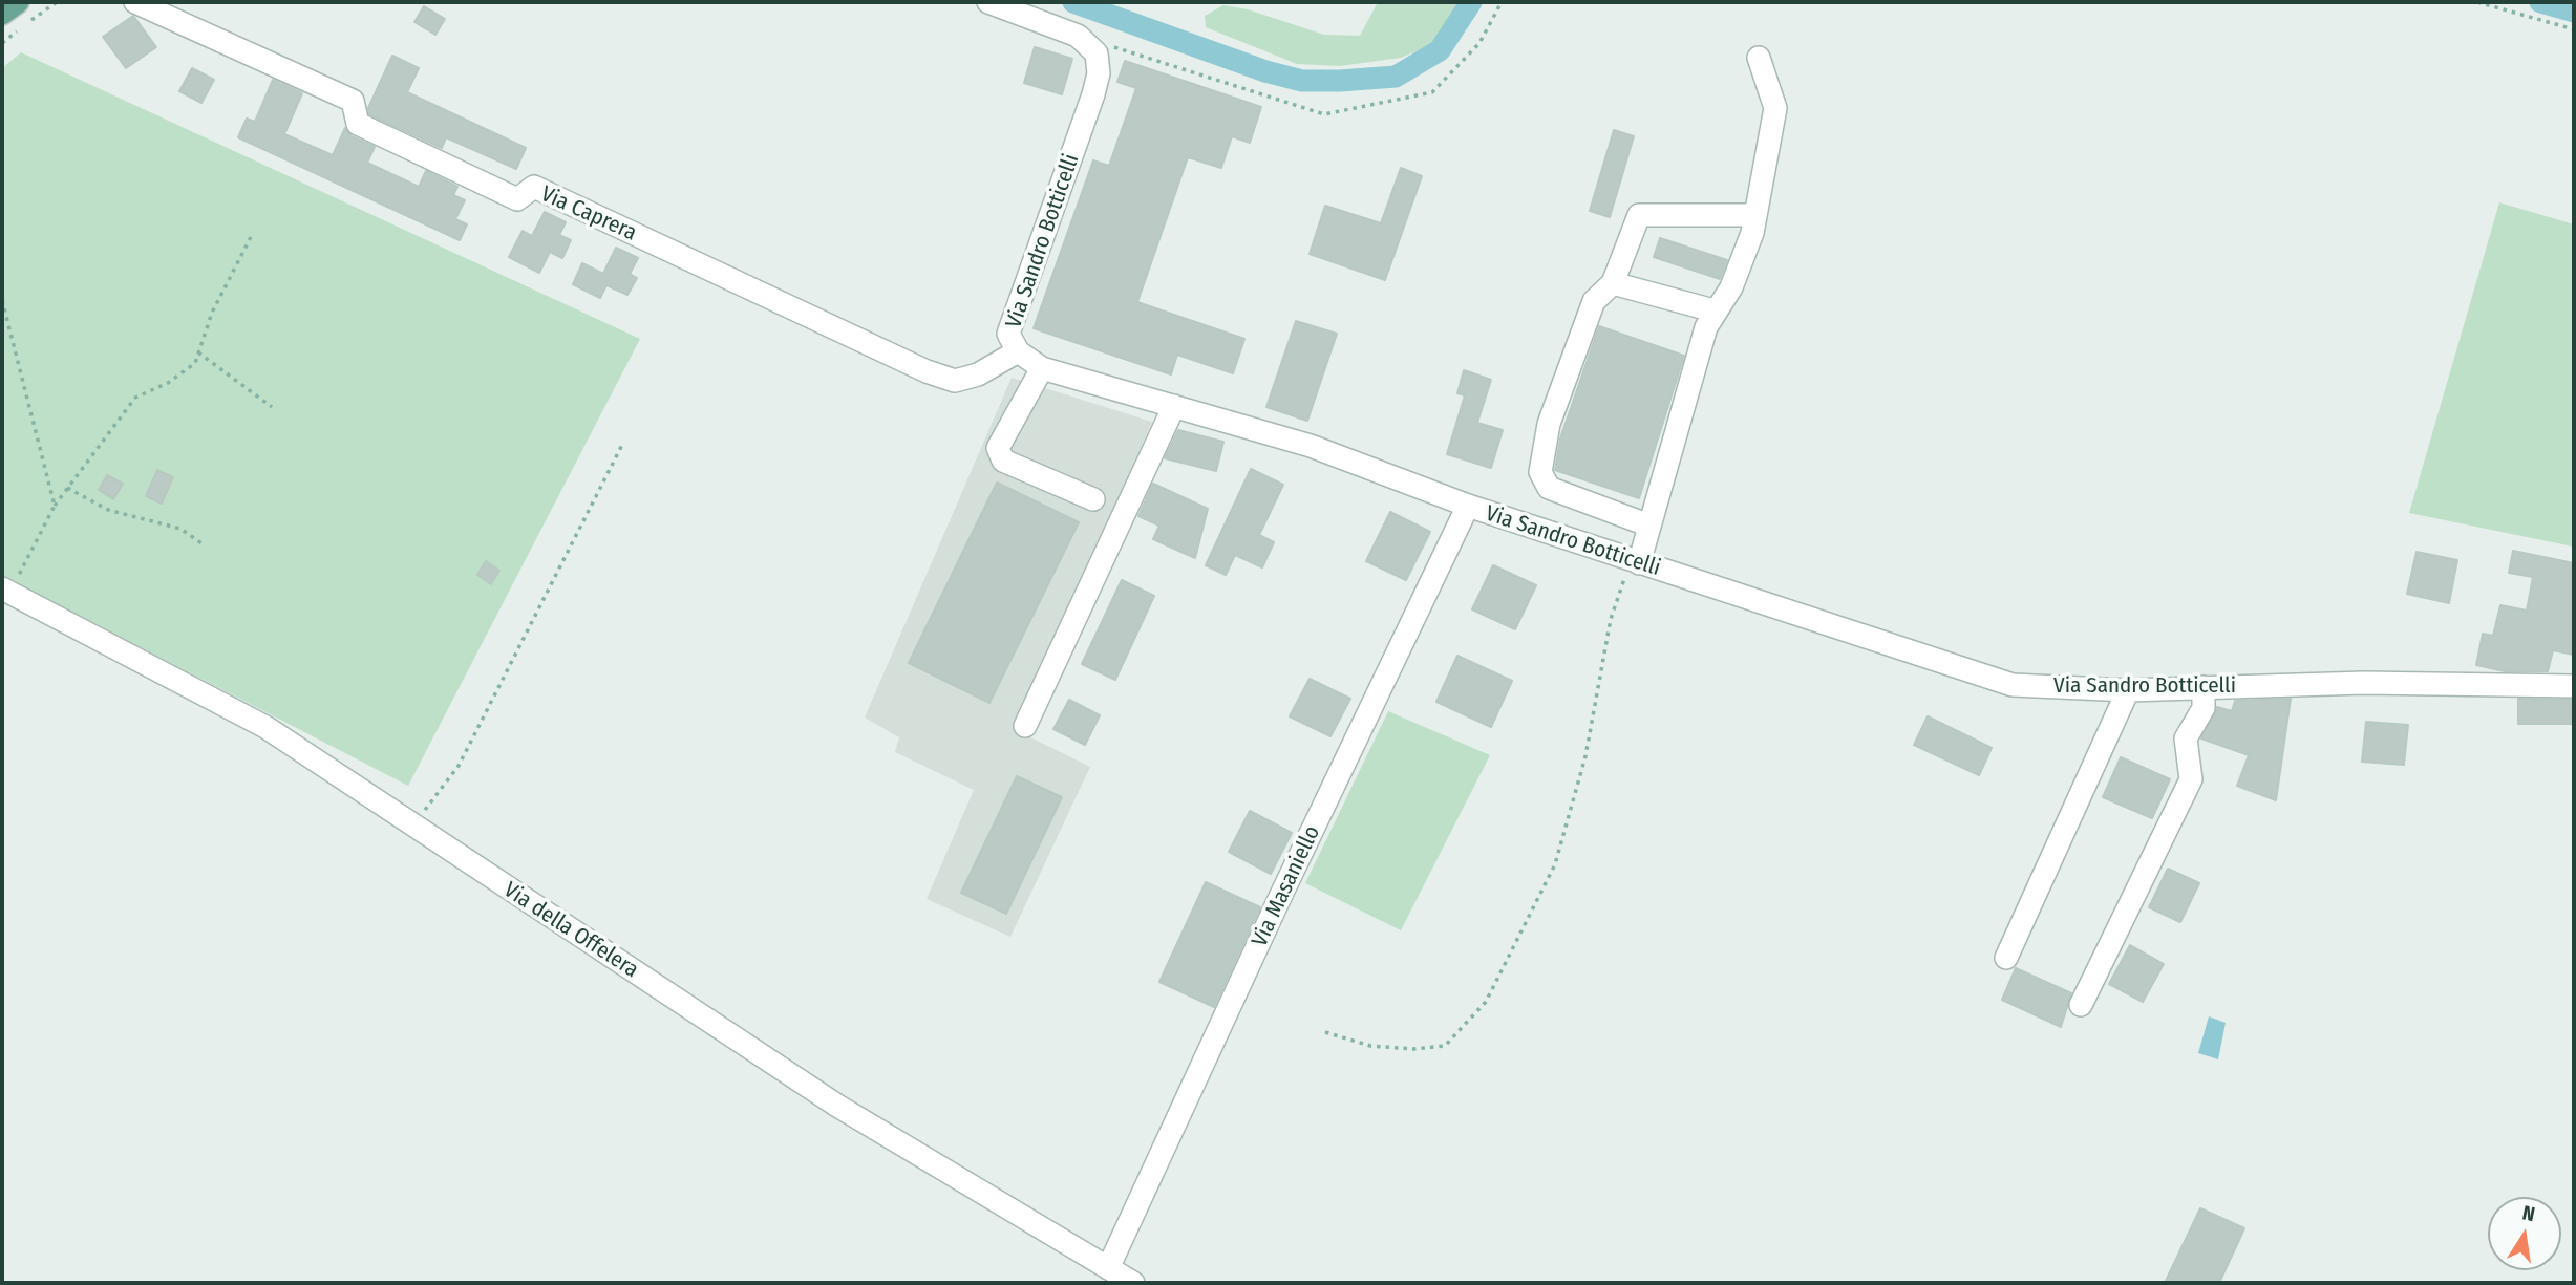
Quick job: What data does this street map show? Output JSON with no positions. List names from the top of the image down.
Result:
{
  "streets": {
    "street": [
      "Via Caprera",
      "Via Sandro Botticelli",
      "Via Masaniello",
      "Via della Offelera"
    ]
  },
  "crossings": [
    ["Via Caprera", "Via Sandro Botticelli"],
    ["Via Sandro Botticelli", "Via Masaniello"],
    ["Via Masaniello", "Via della Offelera"]
  ],
  "north": "top"
}
